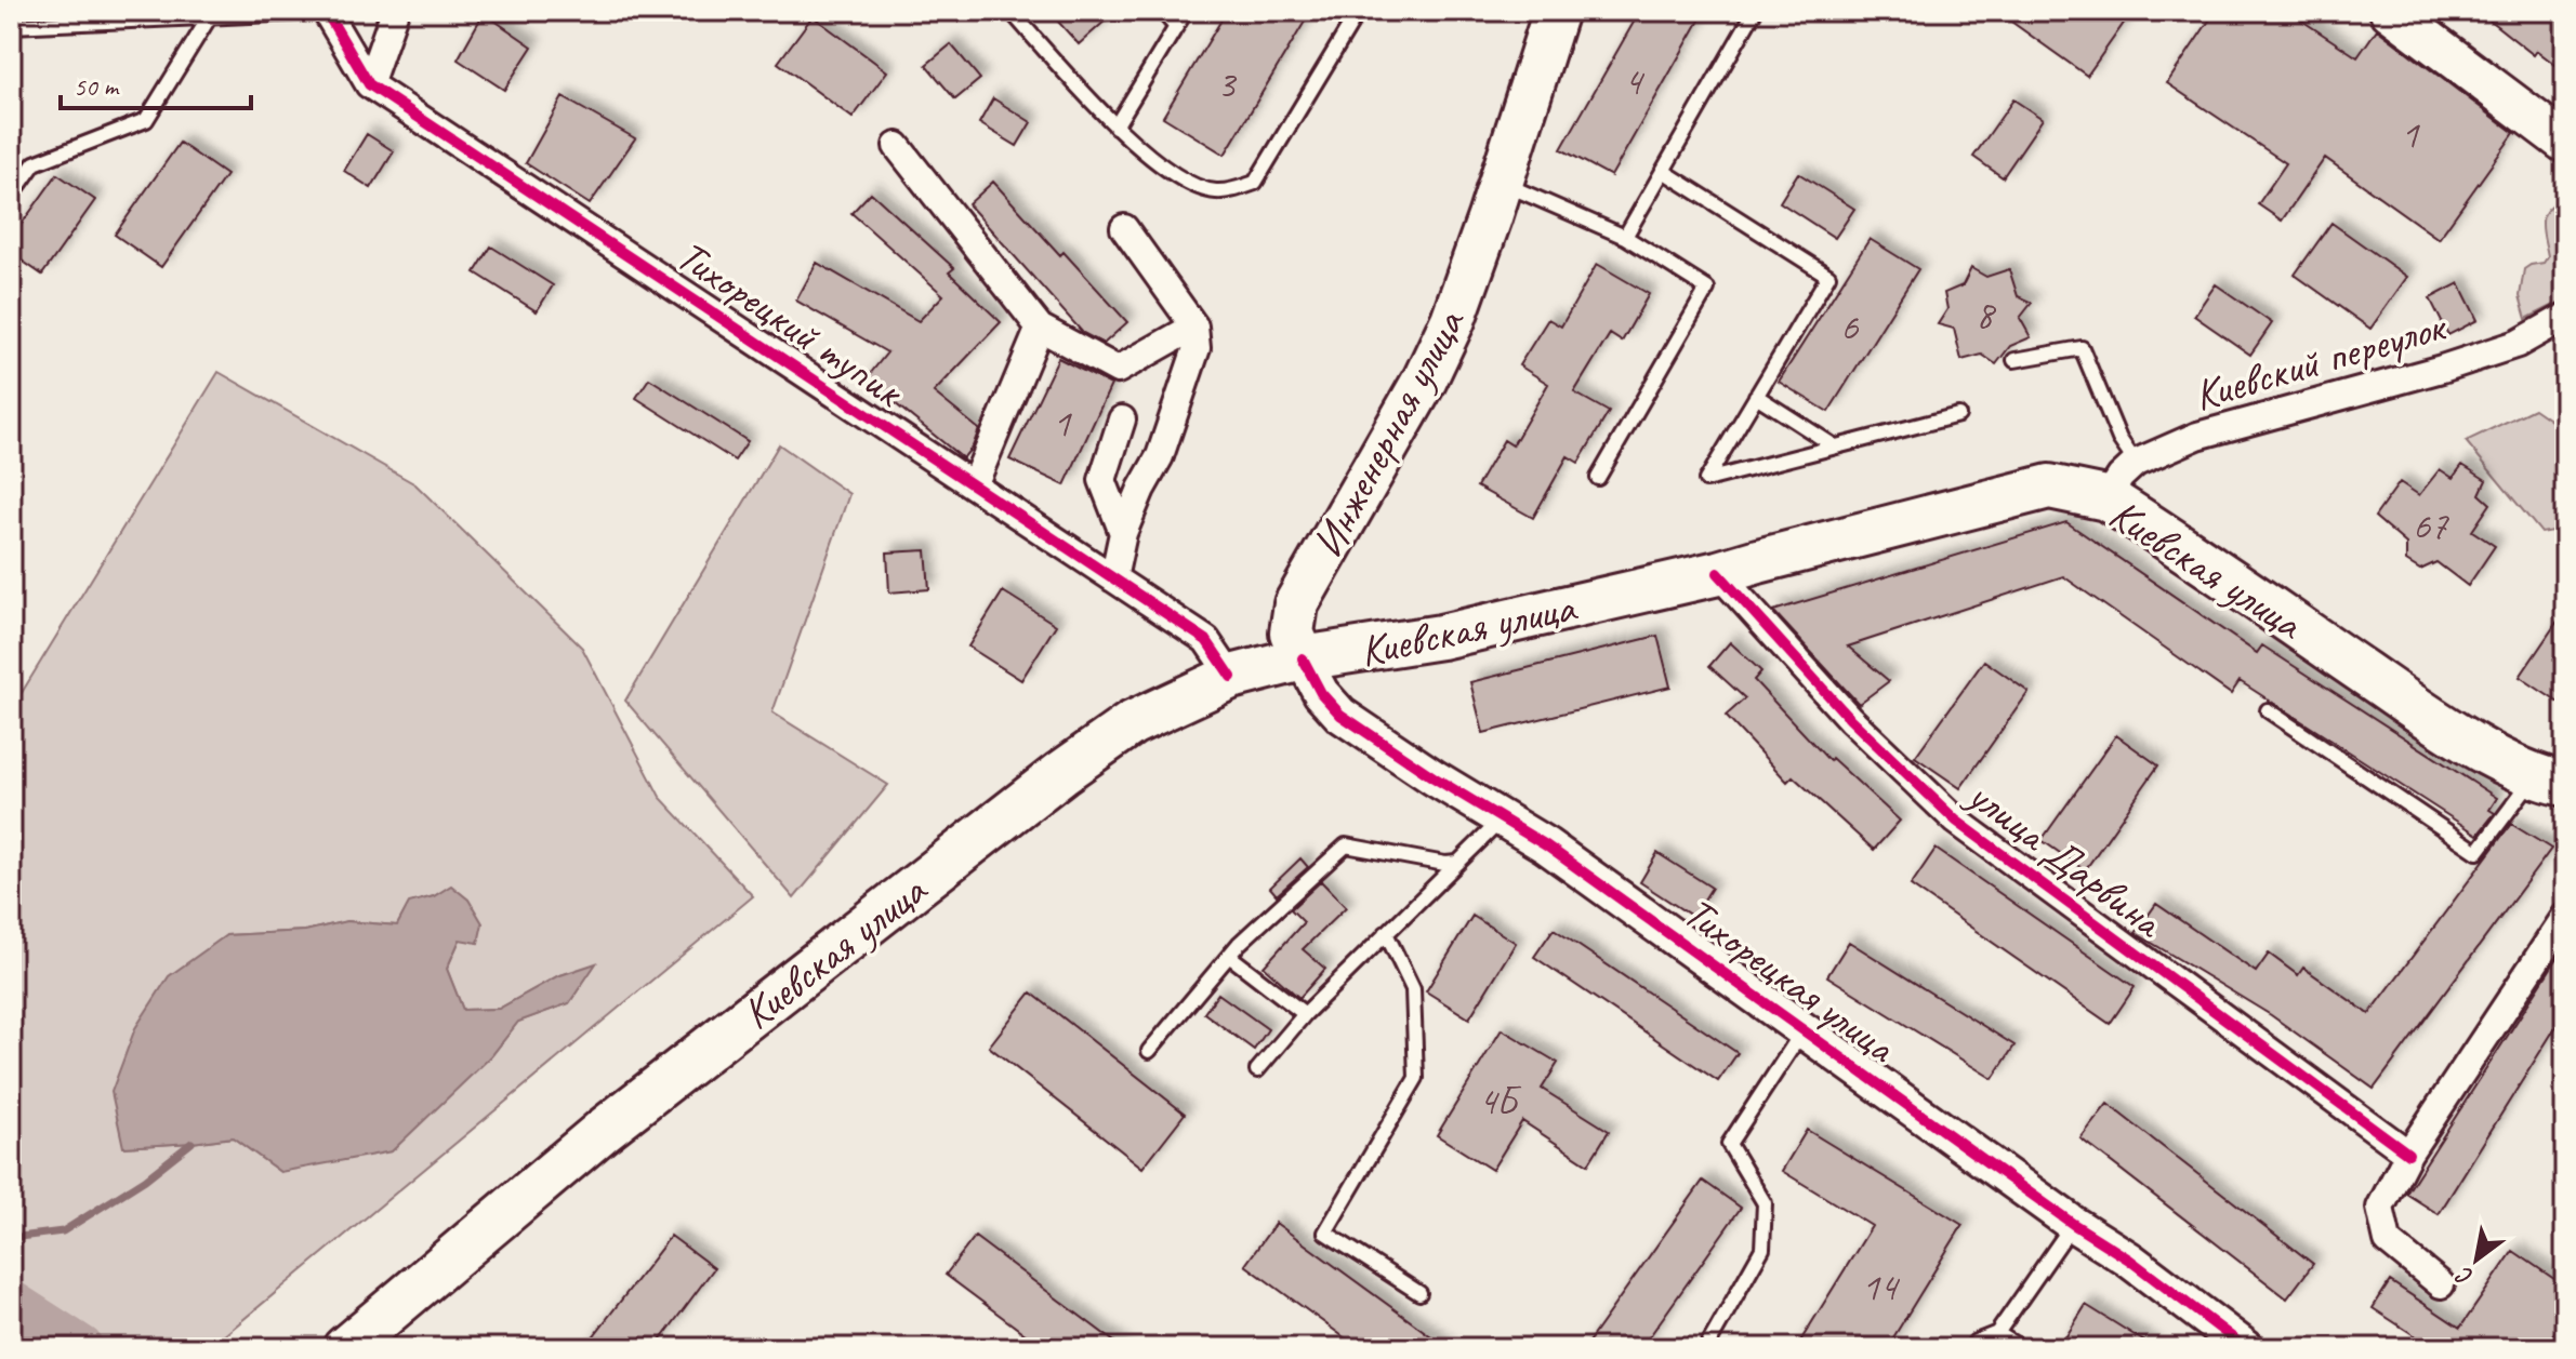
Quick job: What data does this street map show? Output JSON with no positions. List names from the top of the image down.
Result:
{
  "streets": {
    "main road": ["Инженерная улица", "Киевская улица"],
    "street": [
      "Тихорецкий тупик",
      "Киевский переулок",
      "улица Дарвина",
      "Тихорецкая улица"
    ]
  },
  "crossings": [
    ["Тихорецкий тупик", "Киевская улица"],
    ["Киевский переулок", "Киевская улица"],
    ["Инженерная улица", "Киевская улица"],
    ["Инженерная улица", "Тихорецкая улица"],
    ["Киевская улица", "улица Дарвина"],
    ["Киевская улица", "Тихорецкая улица"]
  ],
  "house_numbers": [
    "4",
    "3",
    "1",
    "8",
    "6",
    "1",
    "67",
    "4Б",
    "14"
  ],
  "scale_bar": "50 m",
  "north": "bottom left"
}
